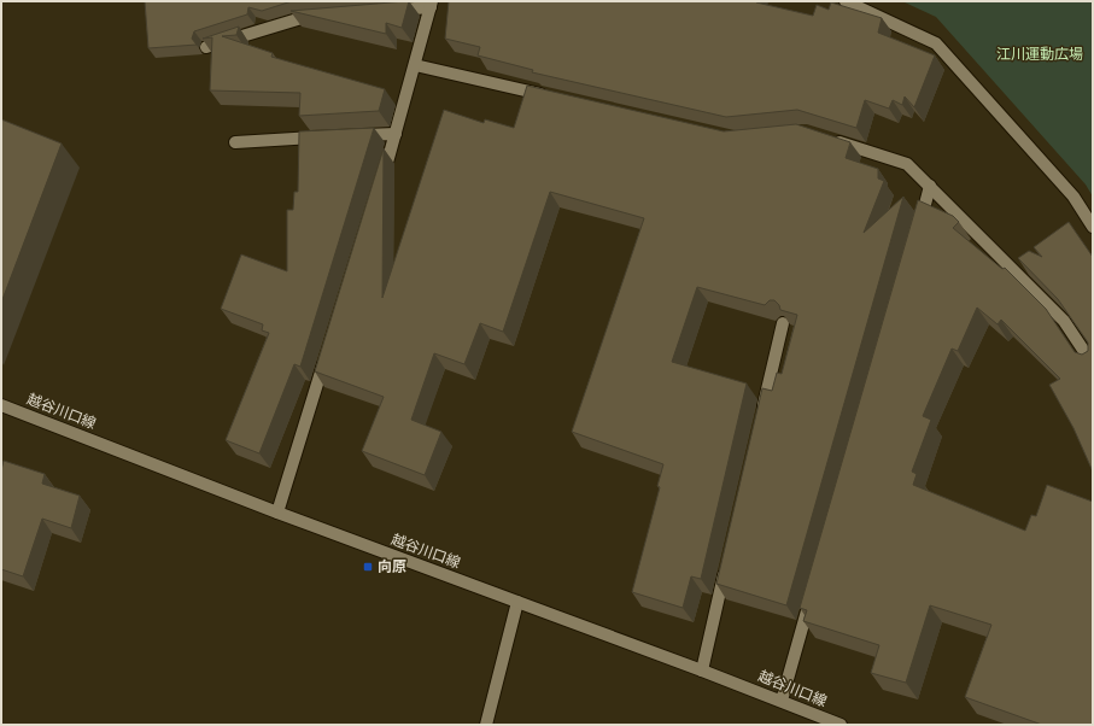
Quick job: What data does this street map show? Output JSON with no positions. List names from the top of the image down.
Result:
{
  "streets": {
    "street": ["越谷川口線"]
  },
  "parks": ["江川運動広場"],
  "places": {
    "transit": ["向原"]
  }
}
